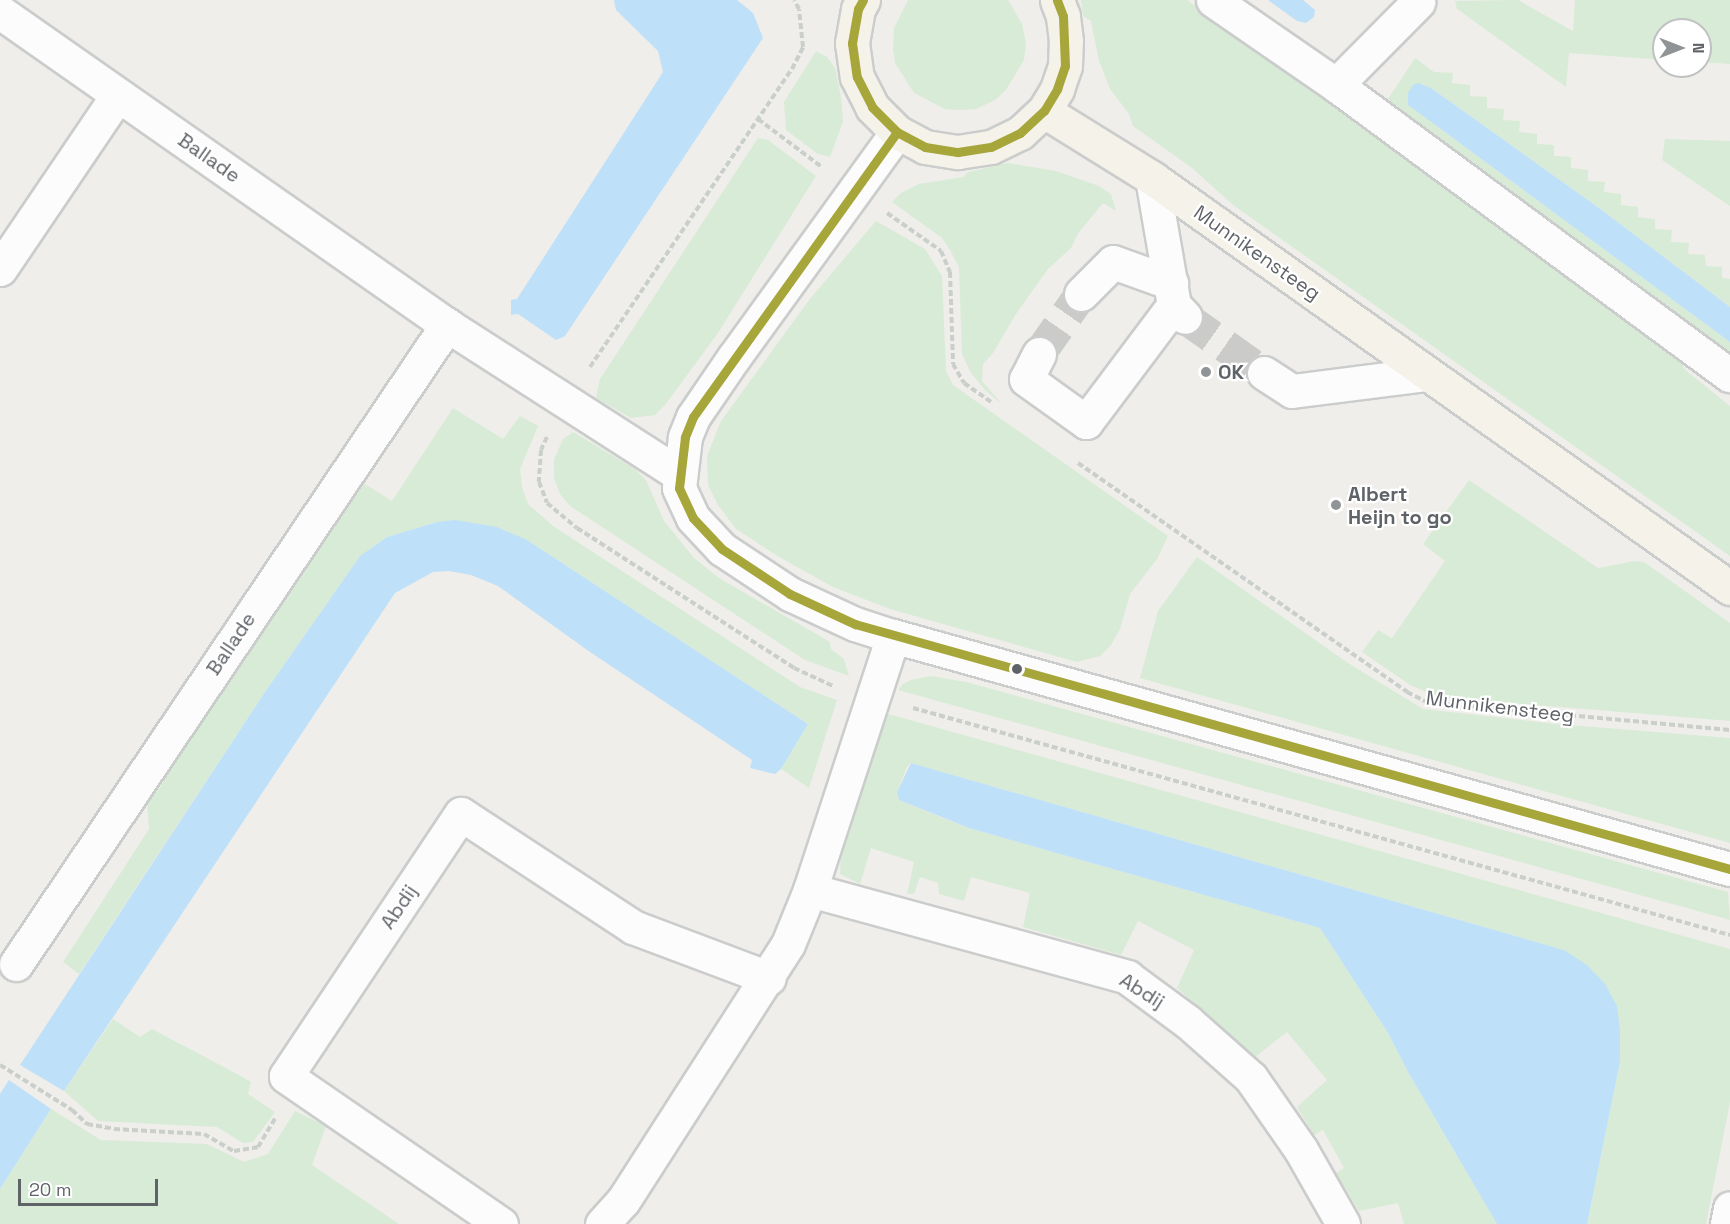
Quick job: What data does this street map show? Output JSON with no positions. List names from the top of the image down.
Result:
{
  "streets": {
    "main road": ["Munnikensteeg"],
    "street": ["Ballade", "Abdij"]
  },
  "places": ["OK", "Albert Heijn to go"],
  "scale_bar": "20 m",
  "north": "right"
}
